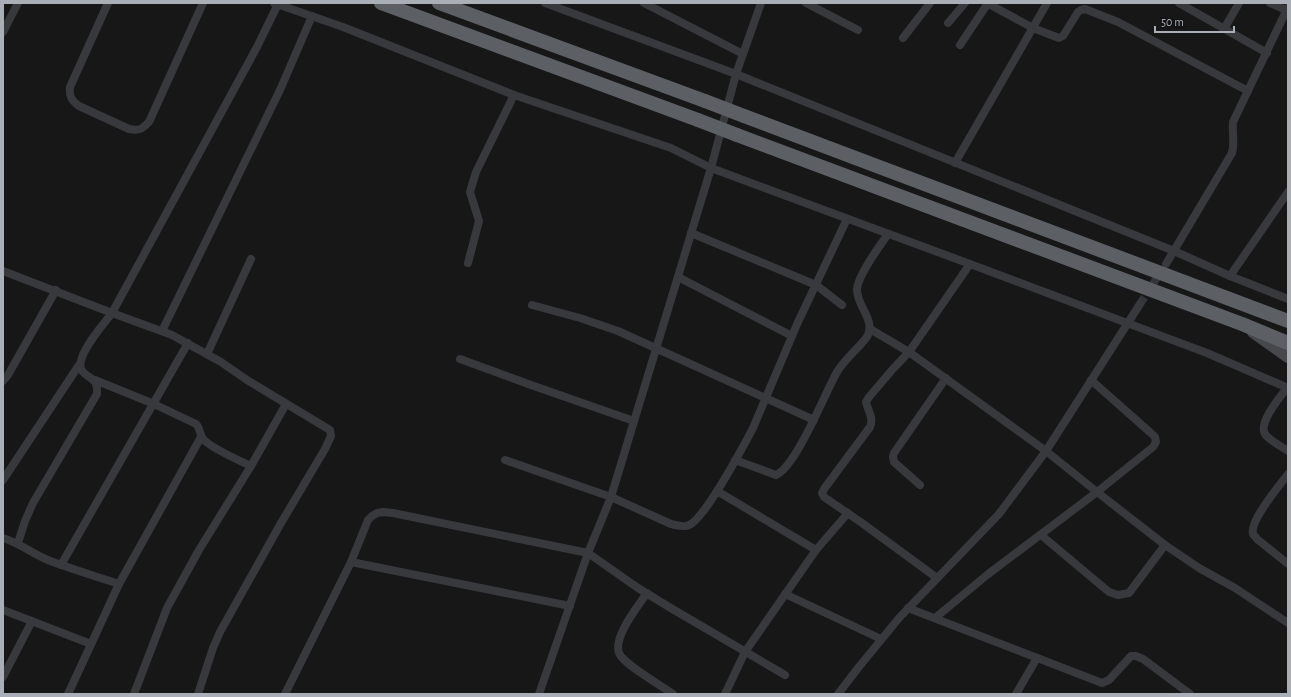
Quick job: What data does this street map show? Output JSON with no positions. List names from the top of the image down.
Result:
{
  "scale_bar": "50 m"
}
